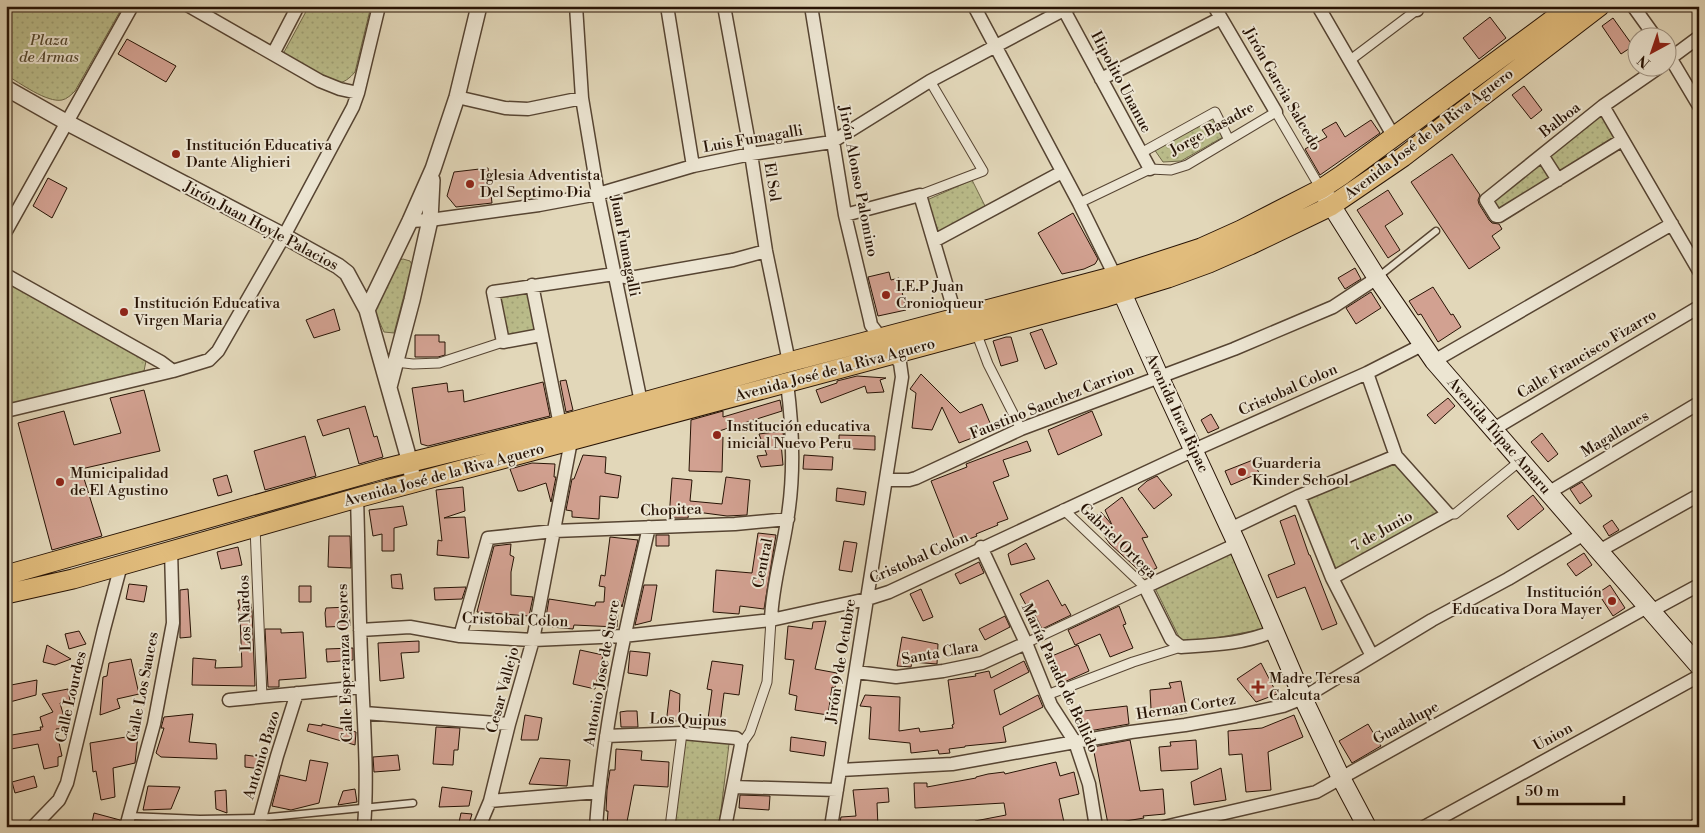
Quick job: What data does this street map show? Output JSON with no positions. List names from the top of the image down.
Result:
{
  "streets": {
    "main road": ["Avenida José de la Riva Aguero", "Avenida Inca Ripac", "Avenida Túpac Amaru"],
    "street": [
      "Hipolito Unanue",
      "Jirón Garcia Salcedo",
      "Balboa",
      "Jorge Basadre",
      "Luis Fumagalli",
      "Jirón Alonso Palomino",
      "El Sol",
      "Jirón Juan Hoyle Palacios",
      "Juan Fumagalli",
      "Calle Francisco Fizarro",
      "Cristobal Colon",
      "Faustino Sanchez Carrion",
      "Magallanes",
      "Chopitea",
      "7 de Junio",
      "Gabriel Ortega",
      "Central",
      "Los Nardos",
      "Santa Clara",
      "Jirón 9 de Octubre",
      "Calle Esperanza Osores",
      "Antonio Jose de Sucre",
      "María Parado de Bellido",
      "Calle Los Sauces",
      "Cesar Vallejo",
      "Calle Lourdes",
      "Hernan Cortez",
      "Los Quipus",
      "Guadalupe",
      "Union",
      "Antonio Bazo"
    ]
  },
  "crossings": [
    ["Hipolito Unanue", "Jorge Basadre"],
    ["Hipolito Unanue", "Luis Fumagalli"],
    ["Jirón Garcia Salcedo", "Jorge Basadre"],
    ["Jirón Garcia Salcedo", "Avenida José de la Riva Aguero"],
    ["Jirón Garcia Salcedo", "Avenida Túpac Amaru"],
    ["Jorge Basadre", "Avenida Inca Ripac"],
    ["Avenida José de la Riva Aguero", "Jirón Alonso Palomino"],
    ["Avenida José de la Riva Aguero", "El Sol"],
    ["Avenida José de la Riva Aguero", "Jirón Juan Hoyle Palacios"],
    ["Avenida José de la Riva Aguero", "Juan Fumagalli"],
    ["Avenida José de la Riva Aguero", "Avenida Inca Ripac"],
    ["Avenida José de la Riva Aguero", "Avenida Túpac Amaru"],
    ["Avenida José de la Riva Aguero", "Central"],
    ["Avenida José de la Riva Aguero", "Los Nardos"],
    ["Avenida José de la Riva Aguero", "Jirón 9 de Octubre"],
    ["Avenida José de la Riva Aguero", "Calle Esperanza Osores"],
    ["Avenida José de la Riva Aguero", "Calle Los Sauces"],
    ["Avenida José de la Riva Aguero", "Cesar Vallejo"],
    ["Avenida José de la Riva Aguero", "Calle Lourdes"],
    ["Luis Fumagalli", "Jirón Alonso Palomino"],
    ["Luis Fumagalli", "El Sol"],
    ["Luis Fumagalli", "Juan Fumagalli"],
    ["Luis Fumagalli", "Avenida Inca Ripac"],
    ["Jirón Alonso Palomino", "Jirón 9 de Octubre"],
    ["Calle Francisco Fizarro", "Avenida Túpac Amaru"],
    ["Cristobal Colon", "Avenida Inca Ripac"],
    ["Cristobal Colon", "Avenida Túpac Amaru"],
    ["Cristobal Colon", "Chopitea"],
    ["Cristobal Colon", "Gabriel Ortega"],
    ["Cristobal Colon", "Central"],
    ["Cristobal Colon", "Jirón 9 de Octubre"],
    ["Cristobal Colon", "Calle Esperanza Osores"],
    ["Cristobal Colon", "Antonio Jose de Sucre"],
    ["Cristobal Colon", "María Parado de Bellido"],
    ["Cristobal Colon", "Cesar Vallejo"],
    ["Faustino Sanchez Carrion", "Avenida Inca Ripac"],
    ["Faustino Sanchez Carrion", "Avenida Túpac Amaru"],
    ["Faustino Sanchez Carrion", "Jirón 9 de Octubre"],
    ["Avenida Inca Ripac", "Hernan Cortez"],
    ["Avenida Inca Ripac", "Guadalupe"],
    ["Magallanes", "Avenida Túpac Amaru"],
    ["Avenida Túpac Amaru", "Hernan Cortez"],
    ["Avenida Túpac Amaru", "Guadalupe"],
    ["Chopitea", "Central"],
    ["Chopitea", "Antonio Jose de Sucre"],
    ["Chopitea", "Cesar Vallejo"],
    ["Central", "Los Quipus"],
    ["Santa Clara", "Jirón 9 de Octubre"],
    ["Santa Clara", "María Parado de Bellido"],
    ["Jirón 9 de Octubre", "Hernan Cortez"],
    ["Antonio Jose de Sucre", "Los Quipus"],
    ["María Parado de Bellido", "Hernan Cortez"]
  ],
  "parks": ["Plaza de Armas"],
  "places": {
    "other": [
      "Institución Educativa Dante Alighieri",
      "Iglesia Adventista Del Septimo Dia",
      "I.E.P Juan Cronioqueur",
      "Institución Educativa Virgen Maria",
      "Institución educativa inicial Nuevo Peru",
      "Guarderia Kinder School",
      "Municipalidad de El Agustino",
      "Institución Educativa Dora Mayer"
    ],
    "health": ["Madre Teresa Calcuta"]
  },
  "scale_bar": "50 m",
  "north": "bottom left"
}
